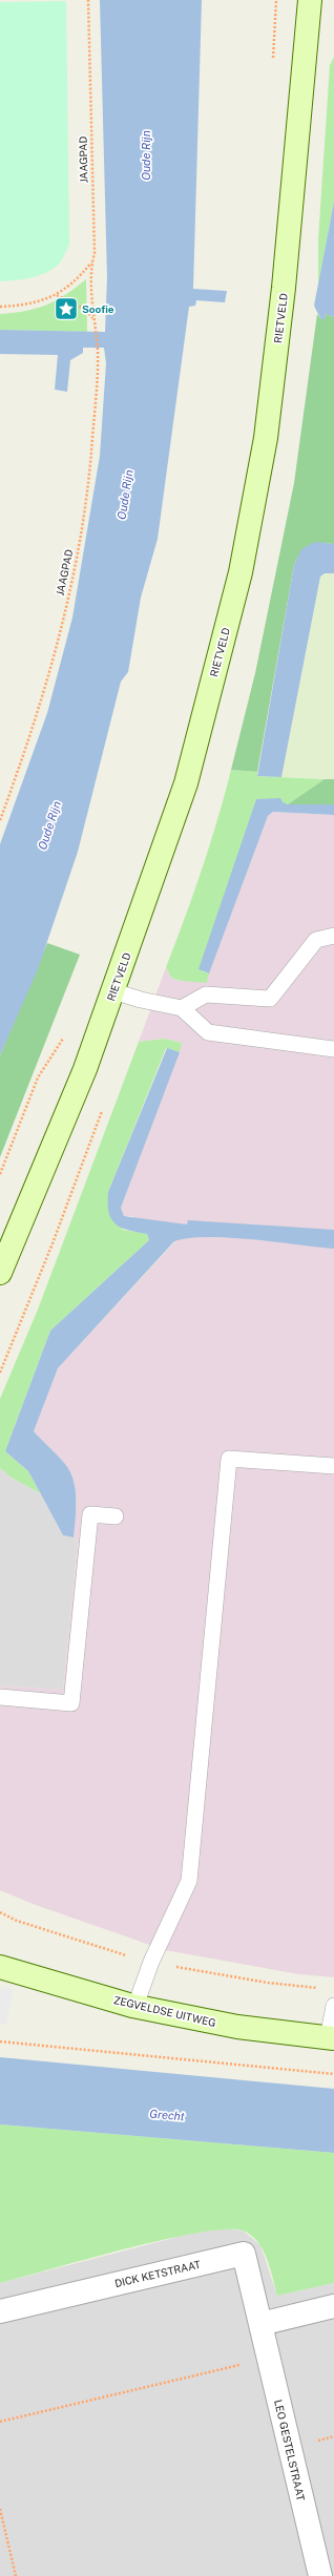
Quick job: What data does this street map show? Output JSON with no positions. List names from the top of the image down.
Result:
{
  "streets": {
    "main road": ["RIETVELD", "ZEGVELDSE UITWEG"],
    "street": ["DICK KETSTRAAT", "LEO GESTELSTRAAT"],
    "path": ["JAAGPAD"]
  },
  "crossings": [
    ["DICK KETSTRAAT", "LEO GESTELSTRAAT"]
  ],
  "water": ["Oude Rijn", "Grecht"],
  "places": {
    "place": ["Soofie"]
  }
}
